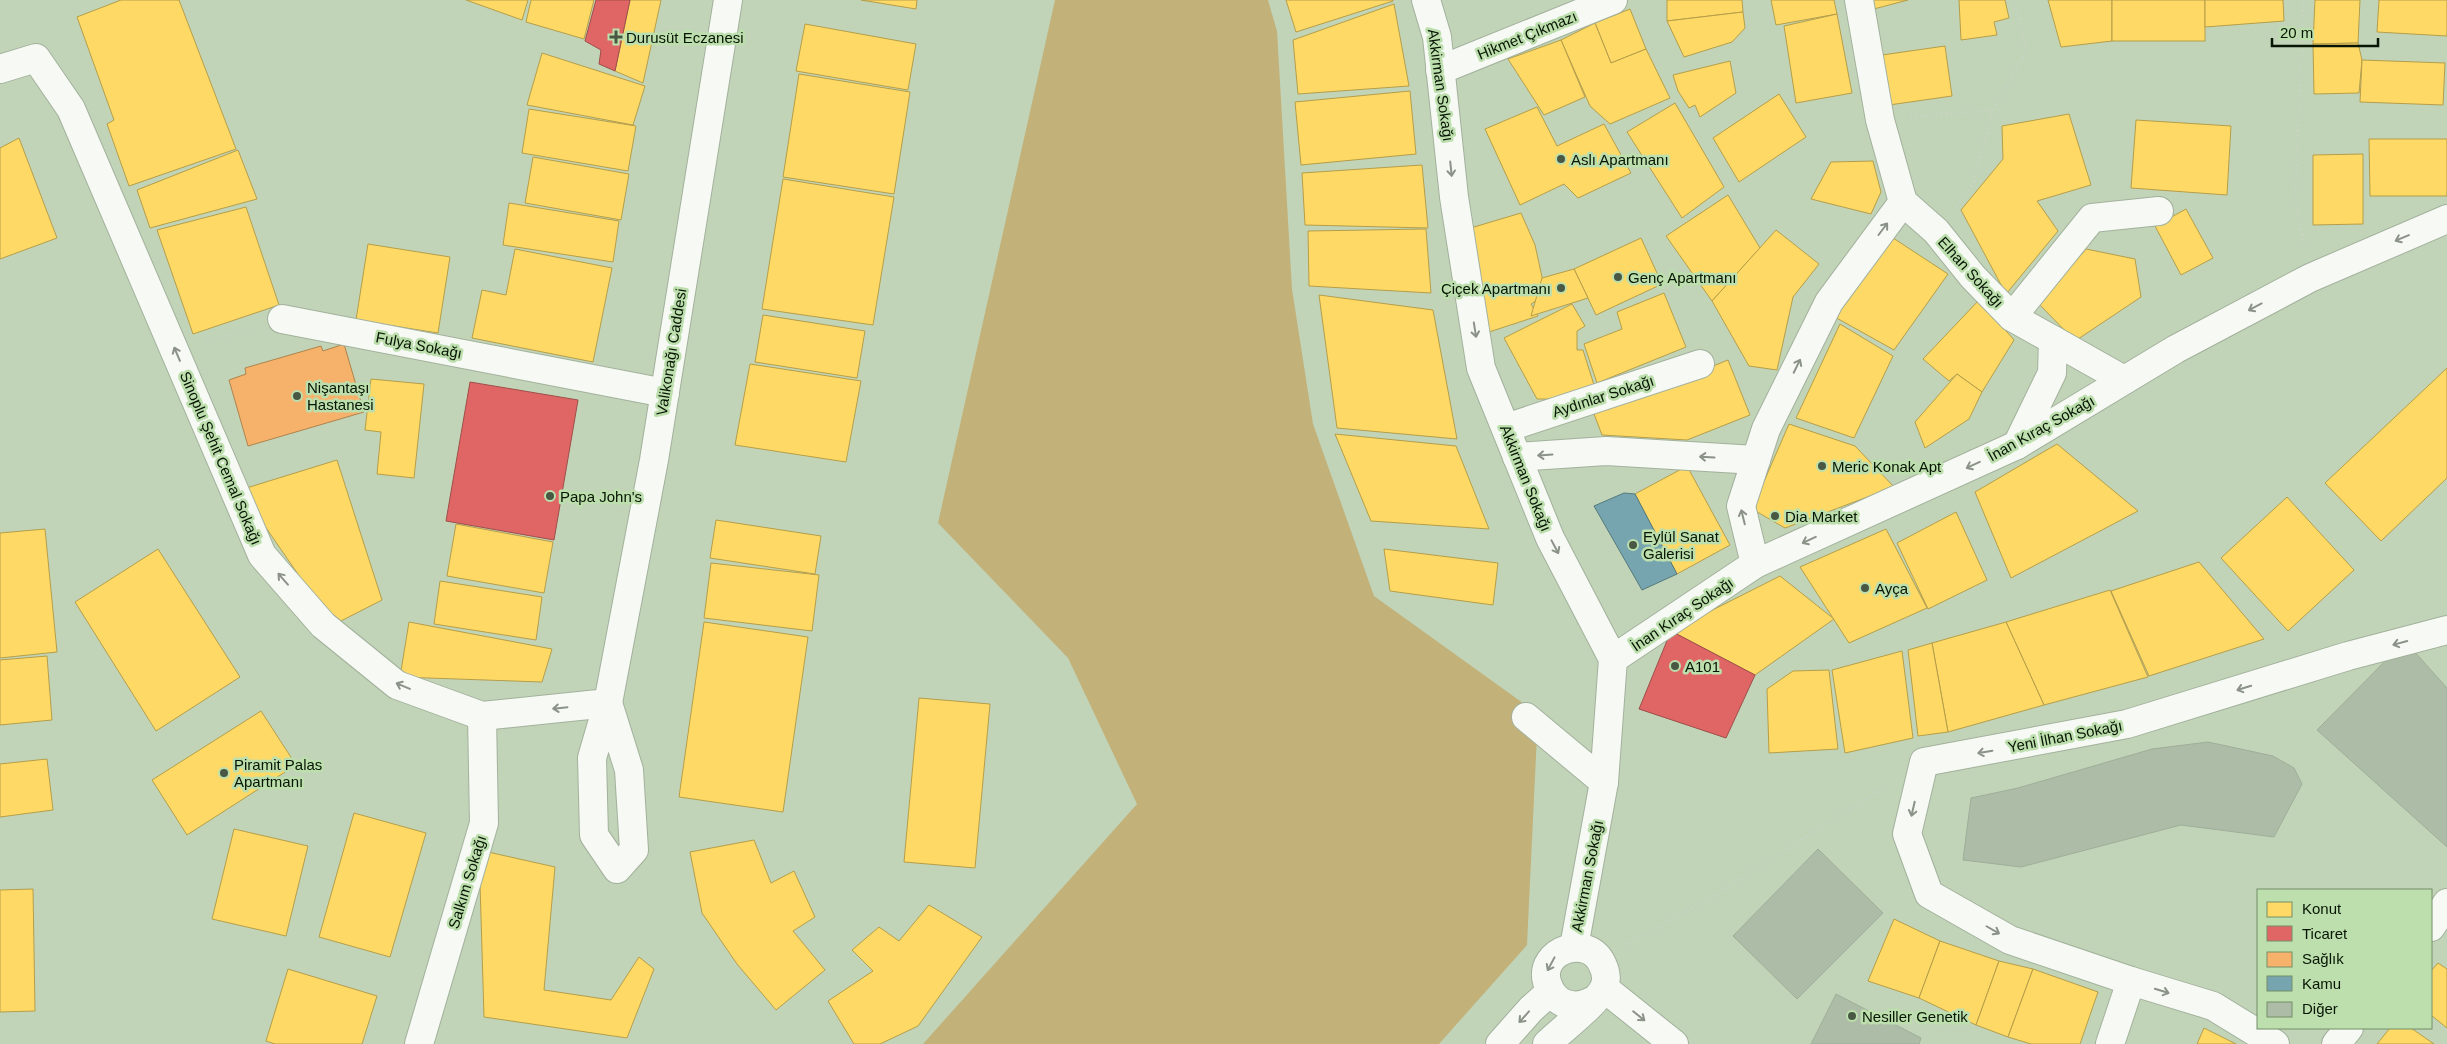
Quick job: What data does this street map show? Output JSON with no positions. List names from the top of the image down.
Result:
{
  "streets": {
    "street": [
      "Hikmet Çıkmazı",
      "Akkirman Sokağı",
      "Elhan Sokağı",
      "Fulya Sokağı",
      "Valikonağı Caddesi",
      "Aydınlar Sokağı",
      "İnan Kıraç Sokağı",
      "Sinoplu Şehit Cemal Sokağı",
      "Yeni İlhan Sokağı",
      "Salkım Sokağı"
    ]
  },
  "crossings": [
    ["Hikmet Çıkmazı", "Akkirman Sokağı"],
    ["Akkirman Sokağı", "Aydınlar Sokağı"],
    ["Akkirman Sokağı", "İnan Kıraç Sokağı"],
    ["Elhan Sokağı", "İnan Kıraç Sokağı"],
    ["Fulya Sokağı", "Valikonağı Caddesi"],
    ["Valikonağı Caddesi", "Sinoplu Şehit Cemal Sokağı"],
    ["Sinoplu Şehit Cemal Sokağı", "Salkım Sokağı"]
  ],
  "one_way": [
    "Akkirman Sokağı",
    "İnan Kıraç Sokağı",
    "Sinoplu Şehit Cemal Sokağı",
    "Yeni İlhan Sokağı"
  ],
  "places": {
    "health": ["Durusüt Eczanesi"],
    "other": [
      "Aslı Apartmanı",
      "Genç Apartmanı",
      "Çiçek Apartmanı",
      "Nişantaşı Hastanesi",
      "Meric Konak Apt",
      "Papa John's",
      "Dia Market",
      "Eylül Sanat Galerisi",
      "Ayça",
      "A101",
      "Piramit Palas Apartmanı",
      "Nesiller Genetik"
    ]
  },
  "legend": [
    "Konut",
    "Ticaret",
    "Sağlık",
    "Kamu",
    "Diğer"
  ],
  "scale_bar": "20 m"
}
